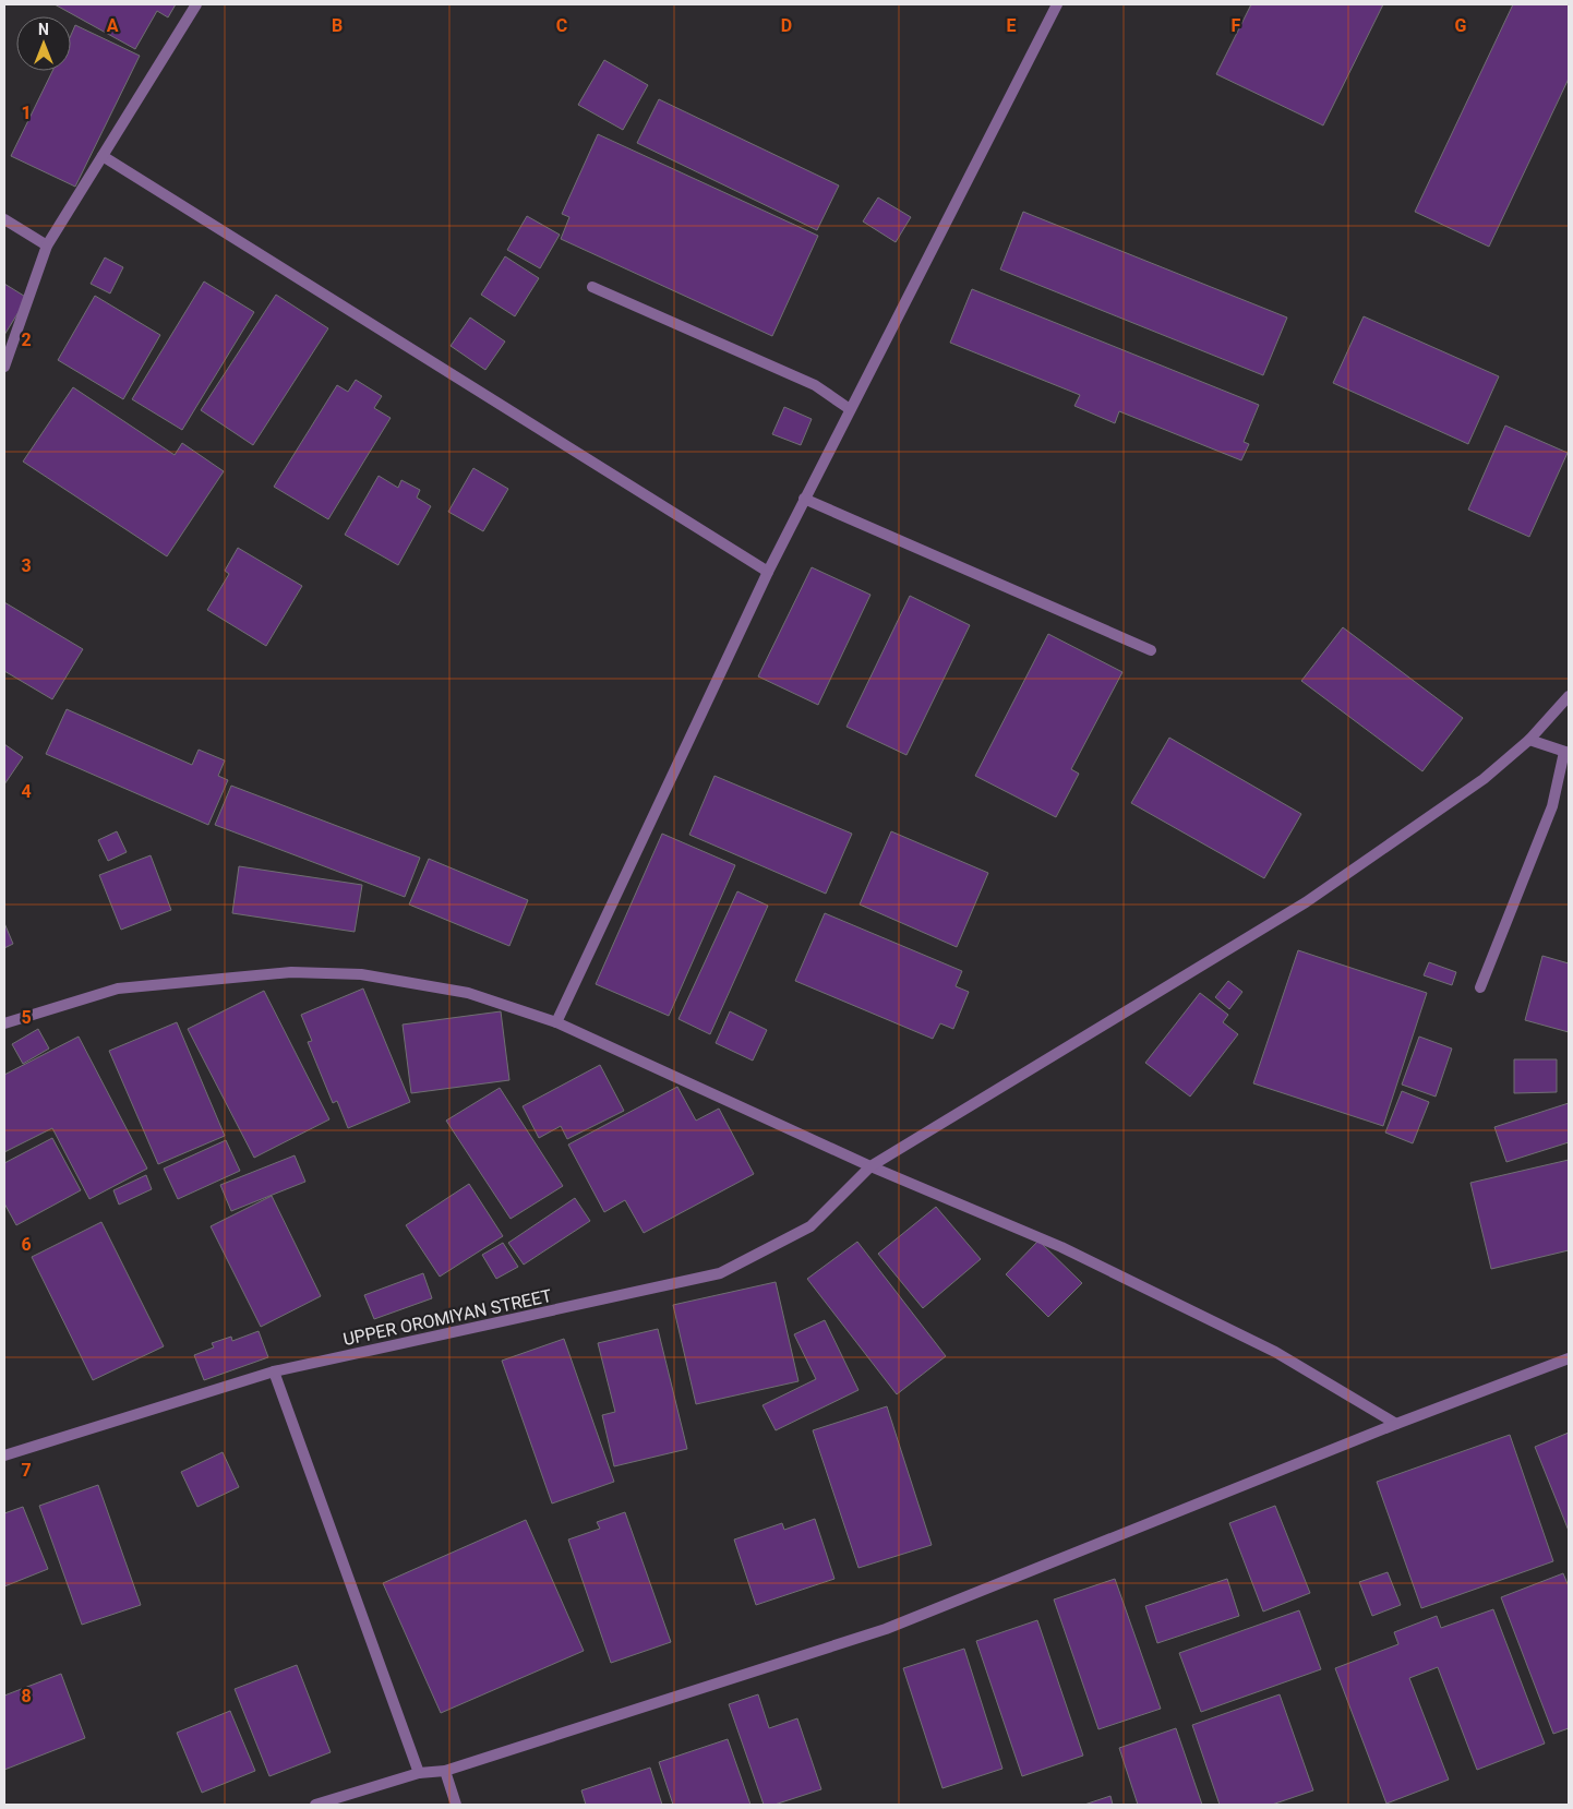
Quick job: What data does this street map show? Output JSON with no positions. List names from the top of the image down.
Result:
{
  "streets": {
    "street": ["UPPER OROMIYAN STREET"]
  },
  "north": "top",
  "grid": {
    "columns": [
      "A",
      "B",
      "C",
      "D",
      "E",
      "F",
      "G"
    ],
    "rows": [
      "1",
      "2",
      "3",
      "4",
      "5",
      "6",
      "7",
      "8"
    ]
  }
}
